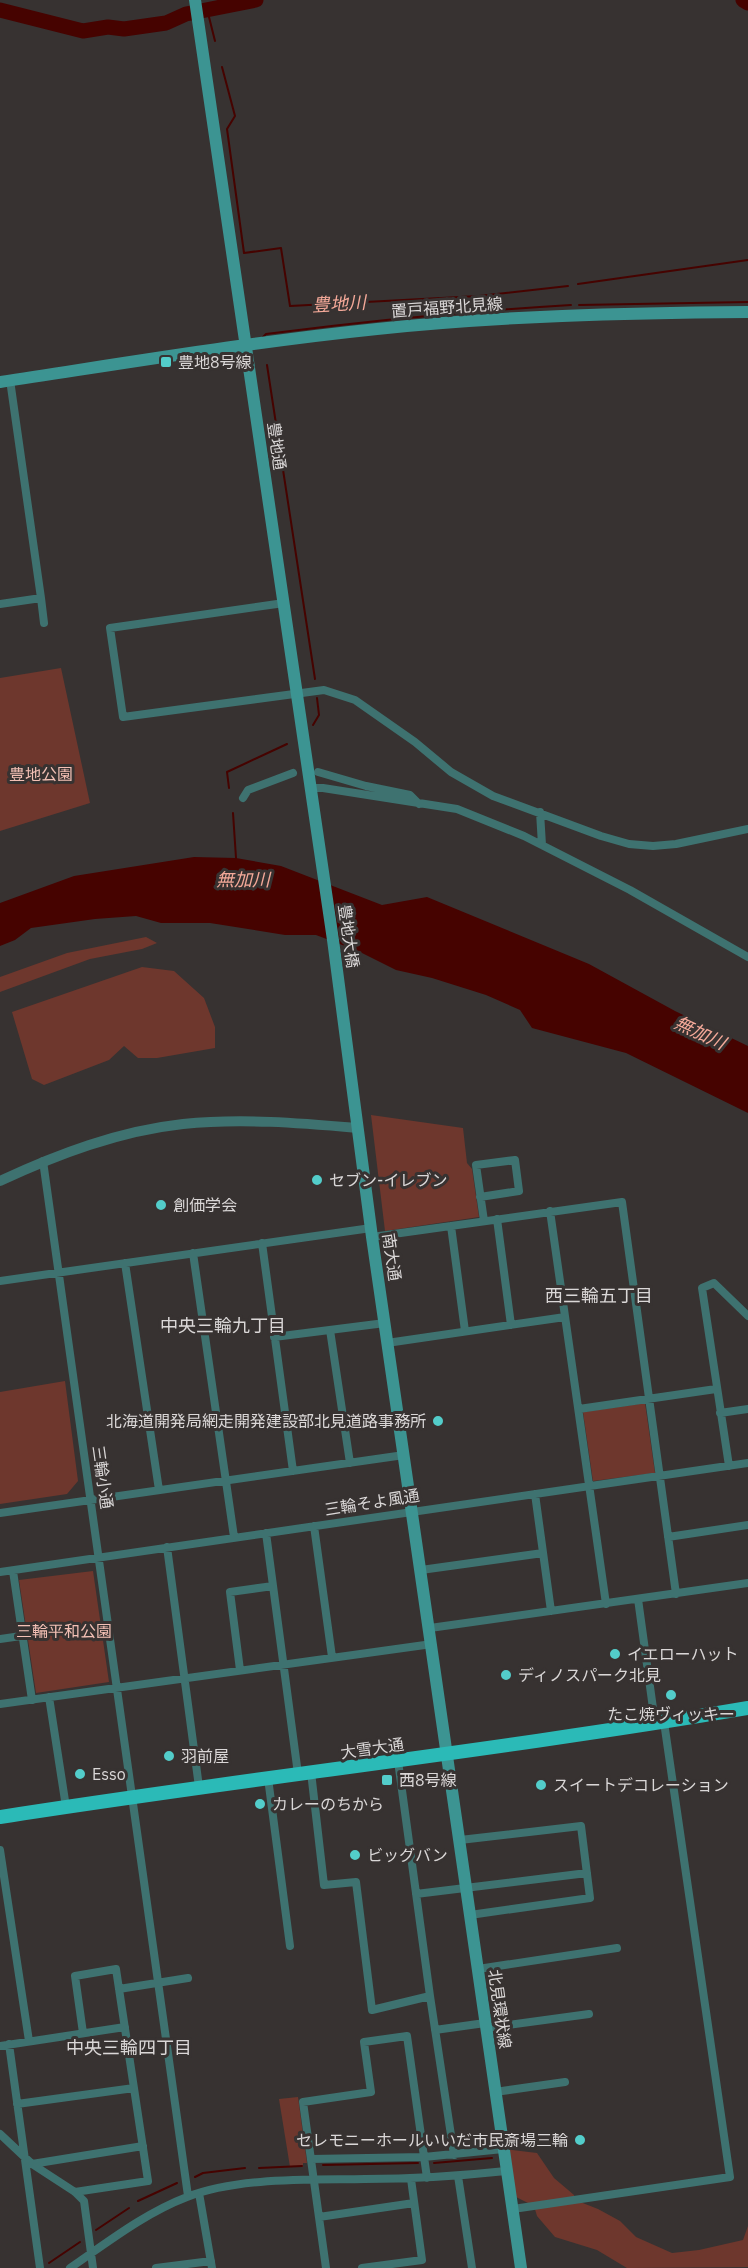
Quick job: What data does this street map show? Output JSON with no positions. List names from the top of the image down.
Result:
{
  "streets": {
    "highway": ["大雪大通"],
    "main road": [
      "置戸福野北見線",
      "豊地通",
      "豊地大橋",
      "南大通",
      "北見環状線"
    ],
    "street": ["三輪小通", "三輪そよ風通"]
  },
  "crossings": [
    ["置戸福野北見線", "豊地通"],
    ["豊地通", "豊地大橋"],
    ["豊地大橋", "南大通"],
    ["南大通", "三輪そよ風通"],
    ["南大通", "大雪大通"],
    ["南大通", "北見環状線"],
    ["三輪小通", "三輪そよ風通"],
    ["三輪小通", "大雪大通"],
    ["大雪大通", "北見環状線"]
  ],
  "districts": ["西三輪五丁目", "中央三輪九丁目", "中央三輪四丁目"],
  "water": ["豊地川", "無加川"],
  "parks": ["豊地公園", "三輪平和公園"],
  "places": {
    "transit": ["豊地8号線", "西8号線"],
    "other": [
      "セブン-イレブン",
      "創価学会",
      "北海道開発局網走開発建設部北見道路事務所",
      "イエローハット",
      "ディノスパーク北見",
      "たこ焼ヴィッキー",
      "羽前屋",
      "Esso",
      "スイートデコレーション",
      "カレーのちから",
      "ビッグバン",
      "セレモニーホールいいだ市民斎場三輪"
    ]
  }
}
